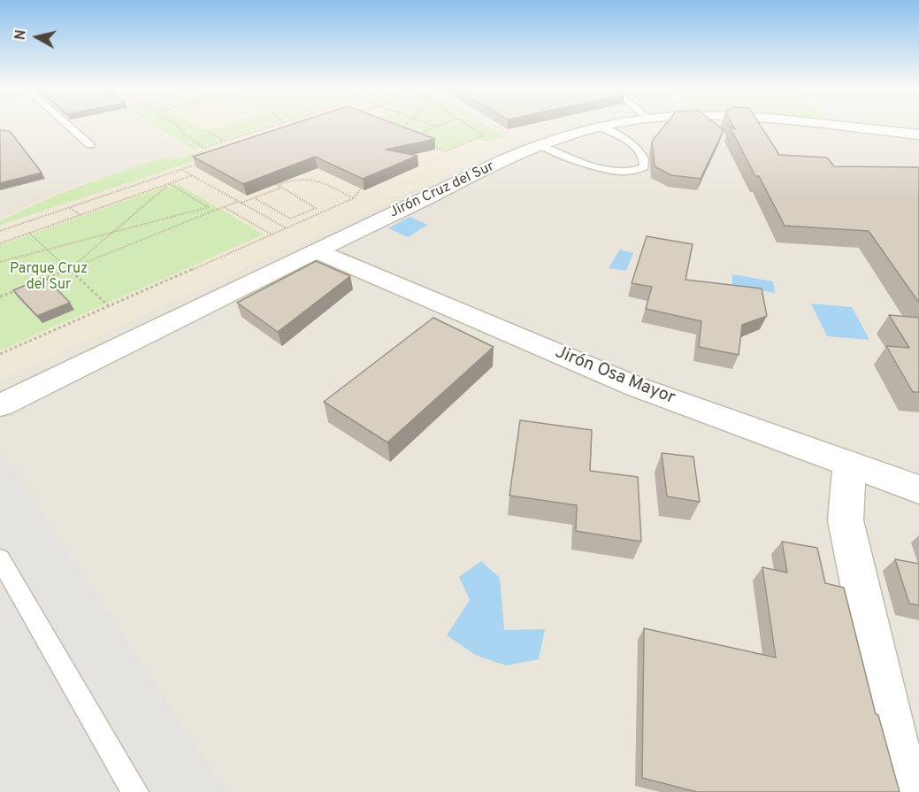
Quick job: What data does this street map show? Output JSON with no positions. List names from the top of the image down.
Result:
{
  "streets": {
    "street": ["Jirón Cruz del Sur", "Jirón Osa Mayor"]
  },
  "crossings": [
    ["Jirón Cruz del Sur", "Jirón Osa Mayor"]
  ],
  "parks": ["Parque Cruz del Sur"],
  "north": "left"
}
